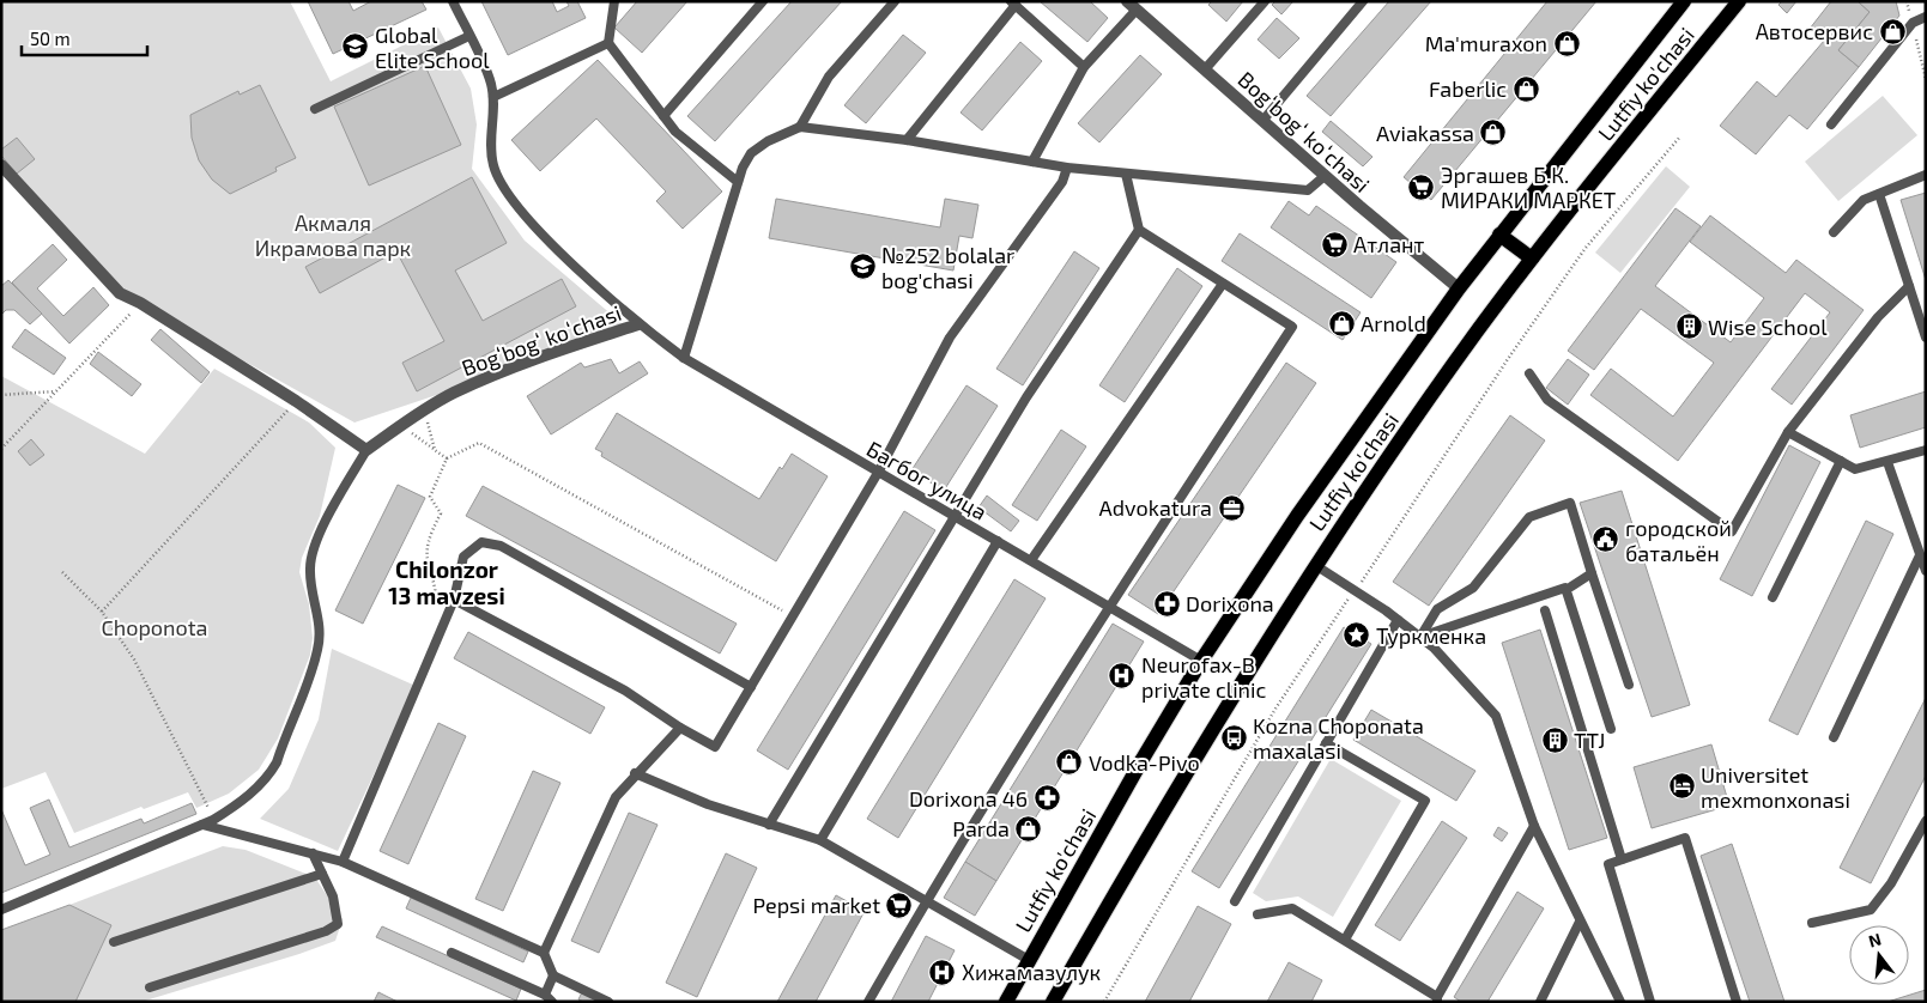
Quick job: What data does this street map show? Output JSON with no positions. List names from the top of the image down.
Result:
{
  "streets": {
    "main road": ["Lutfiy ko'chasi"],
    "street": ["Bogʻbogʻ koʻchasi"],
    "lane": ["Багбог улица"]
  },
  "crossings": [
    ["Lutfiy ko'chasi", "Bogʻbogʻ koʻchasi"],
    ["Lutfiy ko'chasi", "Багбог улица"],
    ["Bogʻbogʻ koʻchasi", "Багбог улица"]
  ],
  "districts": ["Chilonzor 13 mavzesi"],
  "parks": ["Акмаля Икрамова парк", "Choponota"],
  "places": {
    "shop": [
      "Автосервис",
      "Ma'muraxon",
      "Faberlic",
      "Aviakassa",
      "Arnold",
      "Vodka-Pivo",
      "Parda"
    ],
    "school or university": ["Global Elite School", "№252 bolalar bog'chasi"],
    "supermarket": ["Эргашев Б.К. МИРАКИ МАРКЕТ", "Атлант", "Pepsi market"],
    "building": ["Wise School", "TTJ"],
    "office": ["Advokatura"],
    "public building": ["городской батальён"],
    "pharmacy": ["Dorixona", "Dorixona 46"],
    "place": ["Туркменка"],
    "hospital": ["Neurofax-B private clinic", "Хижамазулук"],
    "bus stop": ["Kozna Choponata maxalasi"],
    "hotel": ["Universitet mexmonxonasi"]
  },
  "scale_bar": "50 m",
  "north": "top"
}
